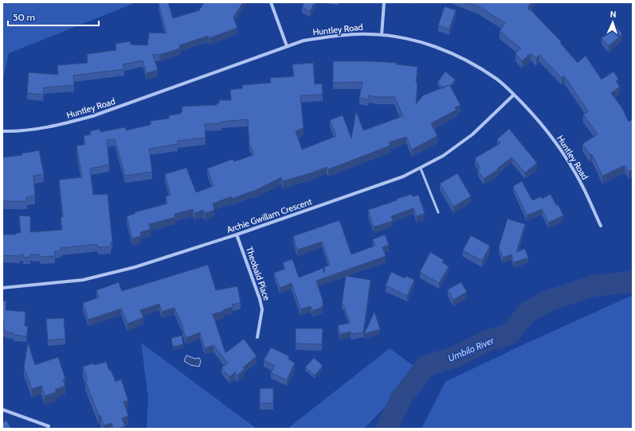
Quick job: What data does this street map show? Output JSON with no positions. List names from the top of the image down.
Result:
{
  "streets": {
    "street": ["Huntley Road", "Archie Gwillam Crescent", "Theobald Place"]
  },
  "crossings": [
    ["Huntley Road", "Archie Gwillam Crescent"],
    ["Archie Gwillam Crescent", "Theobald Place"]
  ],
  "water": ["Umbilo River"],
  "scale_bar": "50 m",
  "north": "top"
}
